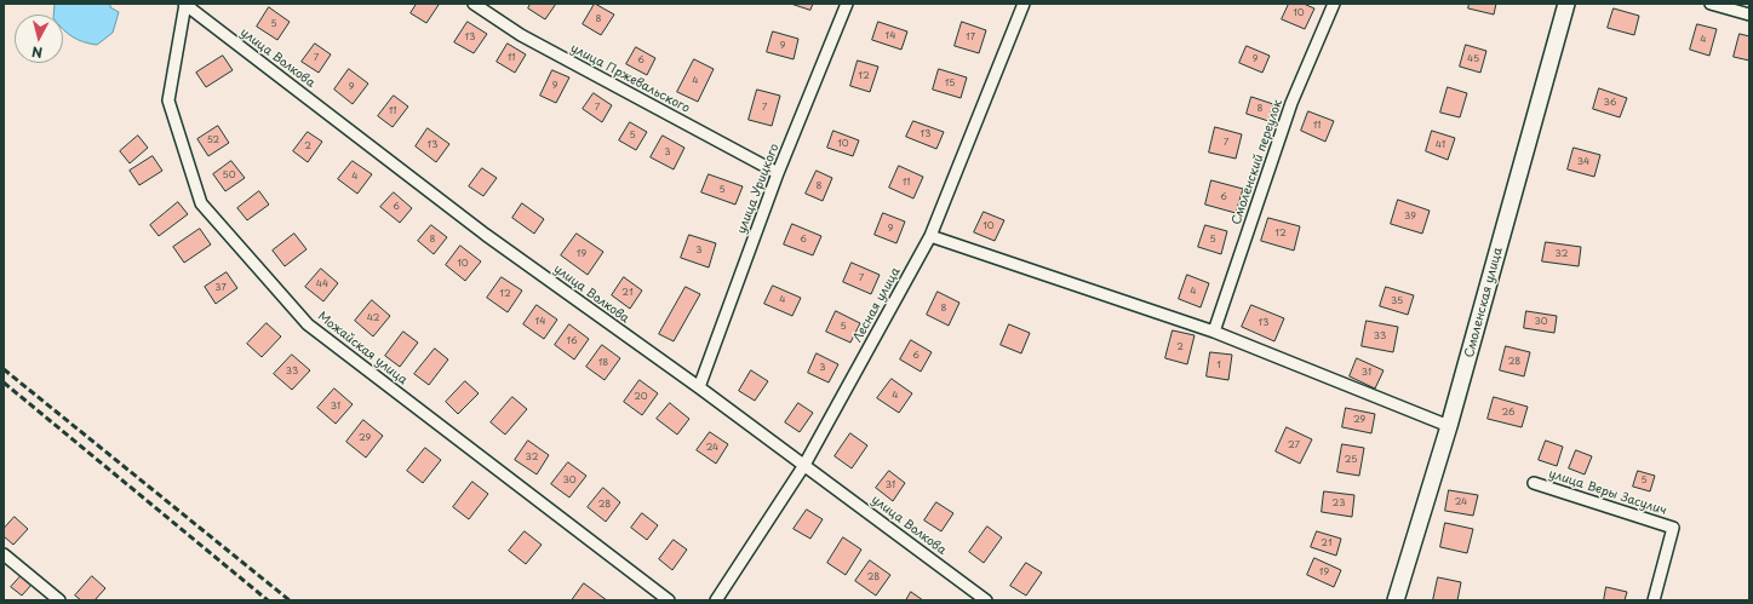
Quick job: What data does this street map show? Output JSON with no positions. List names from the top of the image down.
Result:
{
  "streets": {
    "street": [
      "улица Волкова",
      "улица Пржевальского",
      "Смоленский переулок",
      "улица Урицкого",
      "Смоленская улица",
      "Лесная улица",
      "Можайская улица",
      "улица Веры Засулич"
    ]
  },
  "crossings": [
    ["улица Волкова", "улица Урицкого"],
    ["улица Волкова", "Лесная улица"],
    ["улица Волкова", "Можайская улица"],
    ["улица Пржевальского", "улица Урицкого"]
  ],
  "house_numbers": [
    "10",
    "8",
    "5",
    "14",
    "13",
    "17",
    "4",
    "9",
    "7",
    "11",
    "9",
    "45",
    "6",
    "12",
    "4",
    "15",
    "9",
    "9",
    "36",
    "7",
    "7",
    "8",
    "11",
    "11",
    "13",
    "5",
    "52",
    "7",
    "10",
    "13",
    "41",
    "2",
    "3",
    "34",
    "50",
    "4",
    "11",
    "8",
    "5",
    "6",
    "6",
    "39",
    "10",
    "9",
    "12",
    "8",
    "6",
    "5",
    "3",
    "19",
    "32",
    "10",
    "7",
    "44",
    "37",
    "4",
    "21",
    "12",
    "4",
    "35",
    "8",
    "42",
    "14",
    "30",
    "13",
    "5",
    "33",
    "16",
    "2",
    "6",
    "28",
    "18",
    "1",
    "3",
    "33",
    "31",
    "4",
    "20",
    "31",
    "26",
    "29",
    "29",
    "27",
    "24",
    "32",
    "25",
    "30",
    "5",
    "31",
    "24",
    "23",
    "28",
    "21",
    "19",
    "28"
  ],
  "north": "bottom"
}
